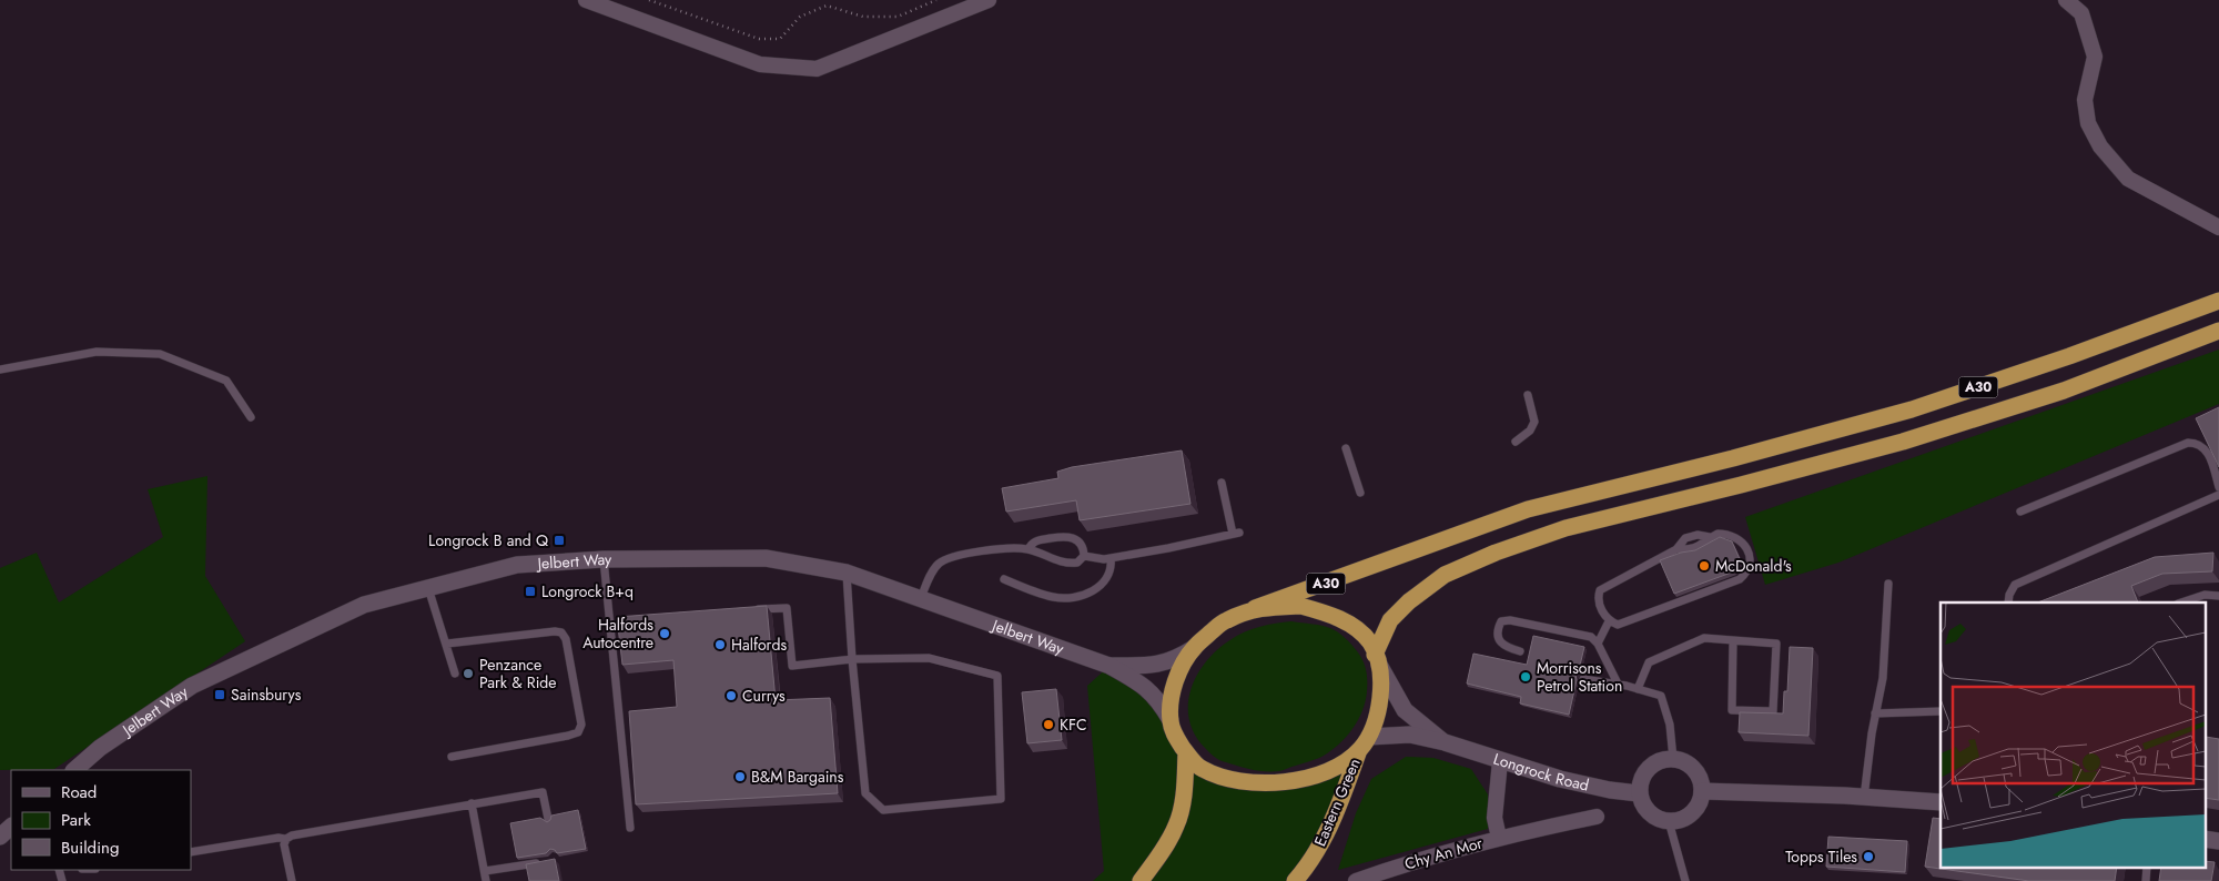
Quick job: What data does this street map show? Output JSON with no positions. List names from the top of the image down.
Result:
{
  "streets": {
    "highway": ["A30", "Eastern Green"],
    "street": ["Jelbert Way", "Longrock Road", "Chy An Mor"]
  },
  "crossings": [
    ["A30", "Jelbert Way"],
    ["A30", "Longrock Road"],
    ["A30", "Eastern Green"],
    ["Jelbert Way", "Longrock Road"],
    ["Jelbert Way", "Eastern Green"],
    ["Longrock Road", "Eastern Green"],
    ["Longrock Road", "Chy An Mor"]
  ],
  "places": {
    "transit": ["Longrock B and Q", "Longrock B+q", "Sainsburys"],
    "other": [
      "McDonald's",
      "Halfords Autocentre",
      "Halfords",
      "Penzance Park & Ride",
      "Morrisons Petrol Station",
      "Currys",
      "KFC",
      "B&M Bargains",
      "Topps Tiles"
    ]
  },
  "legend": ["Road", "Park", "Building"]
}
